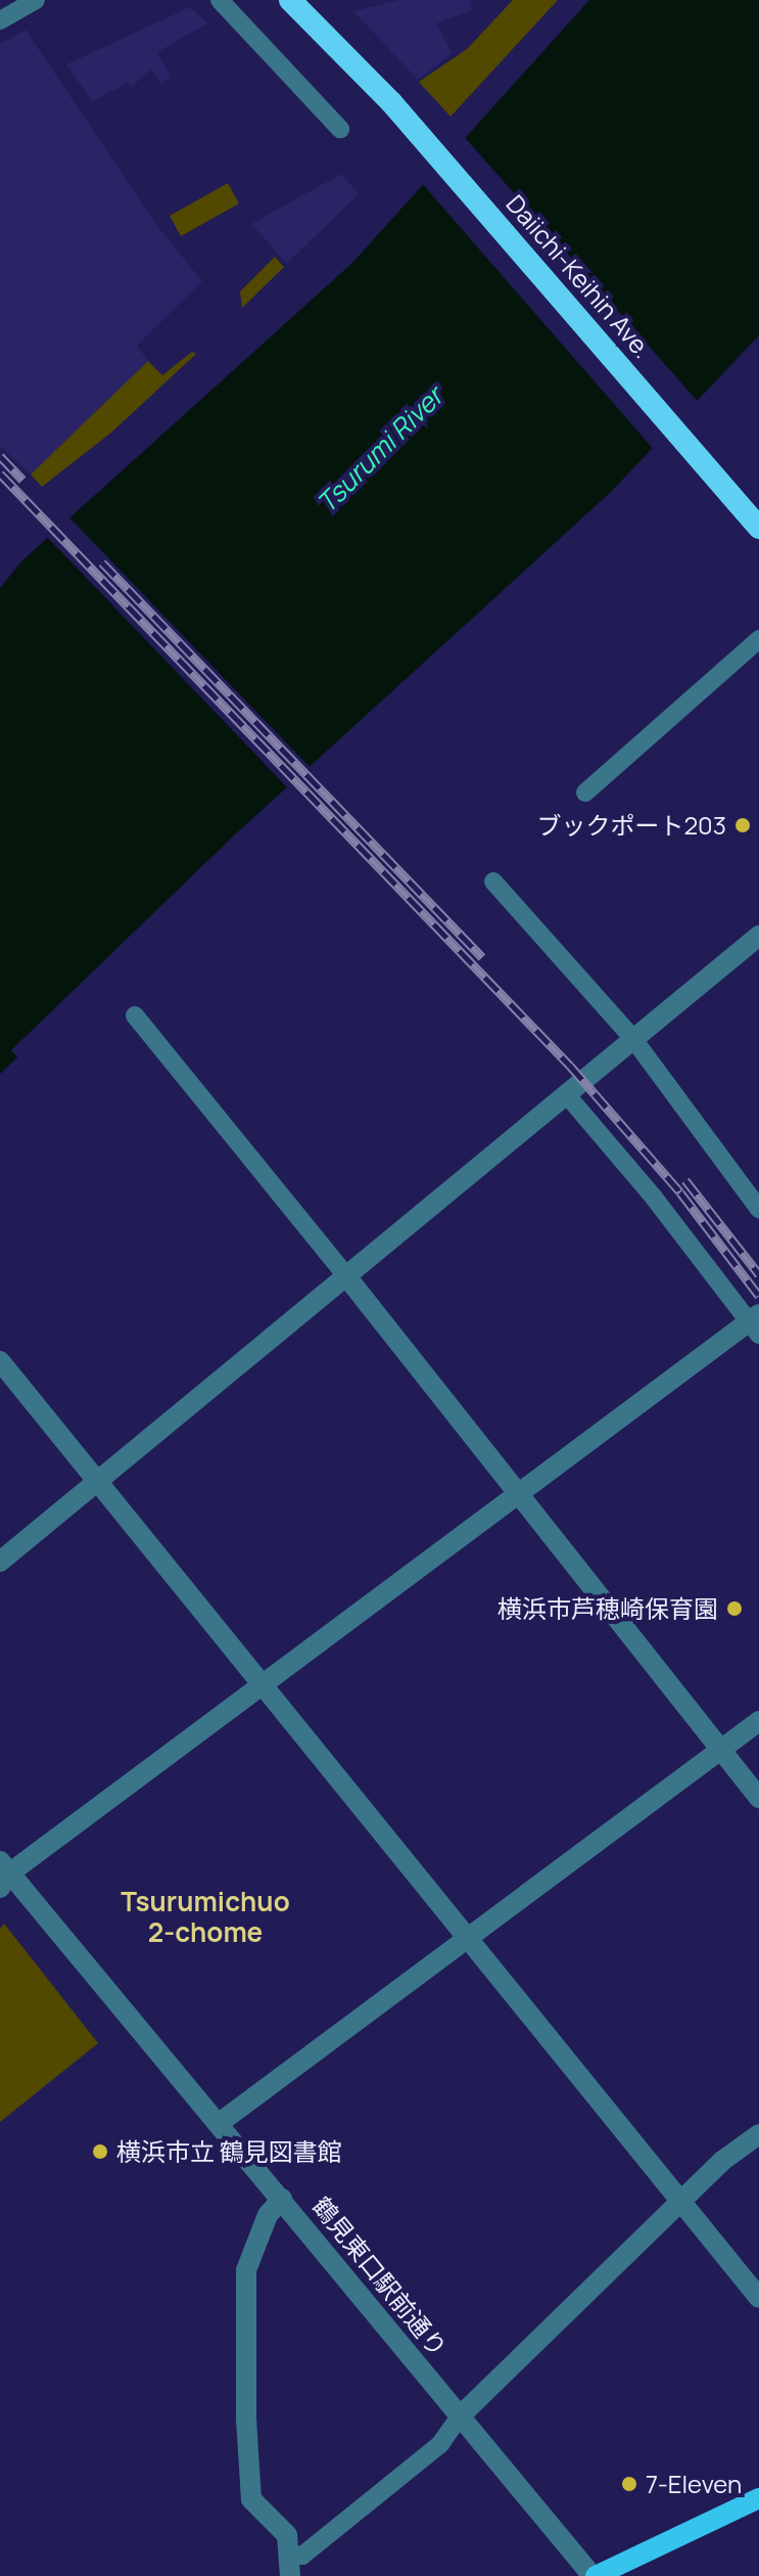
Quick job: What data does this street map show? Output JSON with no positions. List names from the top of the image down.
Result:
{
  "streets": {
    "highway": ["Daiichi-Keihin Ave."],
    "street": ["鶴見東口駅前通り"]
  },
  "districts": ["Tsurumichuo 2-chome"],
  "water": ["Tsurumi River"],
  "places": [
    "ブックポート203",
    "横浜市芦穂崎保育園",
    "横浜市立 鶴見図書館",
    "7-Eleven"
  ]
}
